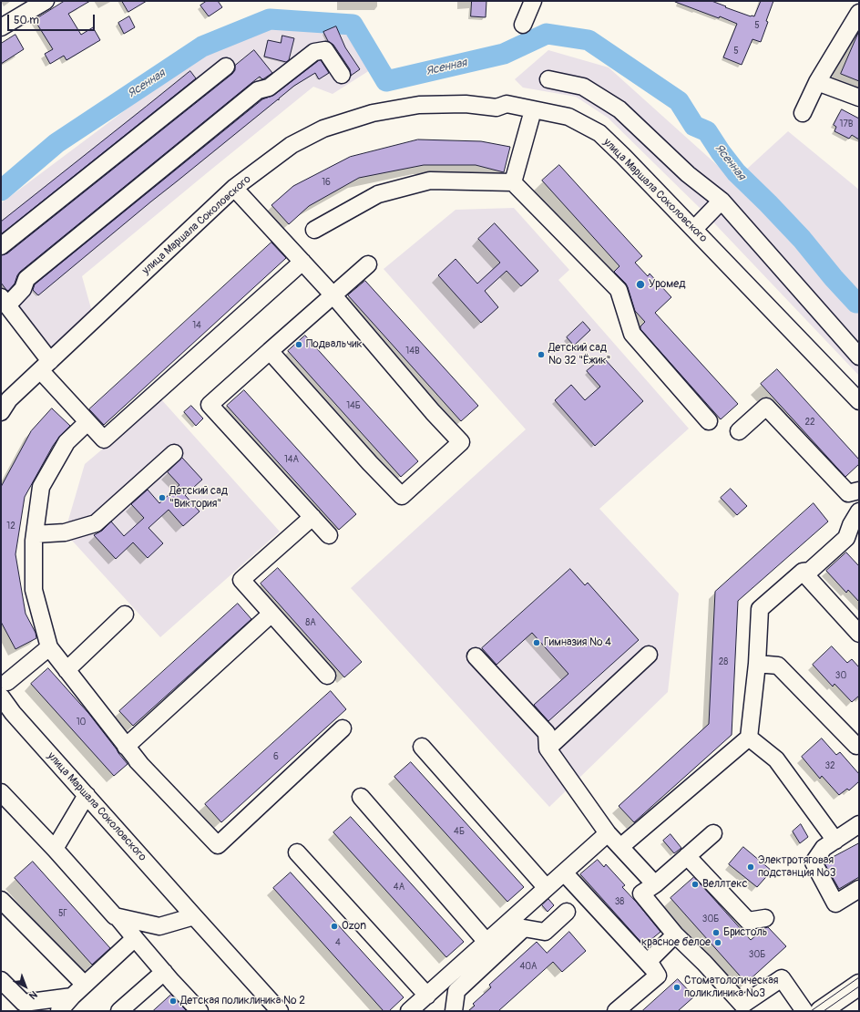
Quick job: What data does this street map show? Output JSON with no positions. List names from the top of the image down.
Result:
{
  "streets": {
    "street": ["улица Маршала Соколовского"]
  },
  "water": ["Ясенная"],
  "places": [
    "Уромед",
    "Подвальчик",
    "Детский сад № 32 \"Ёжик\"",
    "Детский сад \"Виктория\"",
    "Гимназия № 4",
    "Электротяговая подстанция №3",
    "Веллтекс",
    "Ozon",
    "Бристоль",
    "красное белое",
    "Стоматологическая поликлиника №3",
    "Детская поликлиника № 2"
  ],
  "house_numbers": [
    "5",
    "5",
    "17В",
    "16",
    "14",
    "14В",
    "14Б",
    "22",
    "14А",
    "12",
    "8А",
    "28",
    "30",
    "10",
    "6",
    "32",
    "4Б",
    "4А",
    "38",
    "5Г",
    "30Б",
    "4",
    "30Б",
    "40А"
  ],
  "scale_bar": "50 m",
  "north": "bottom right"
}
